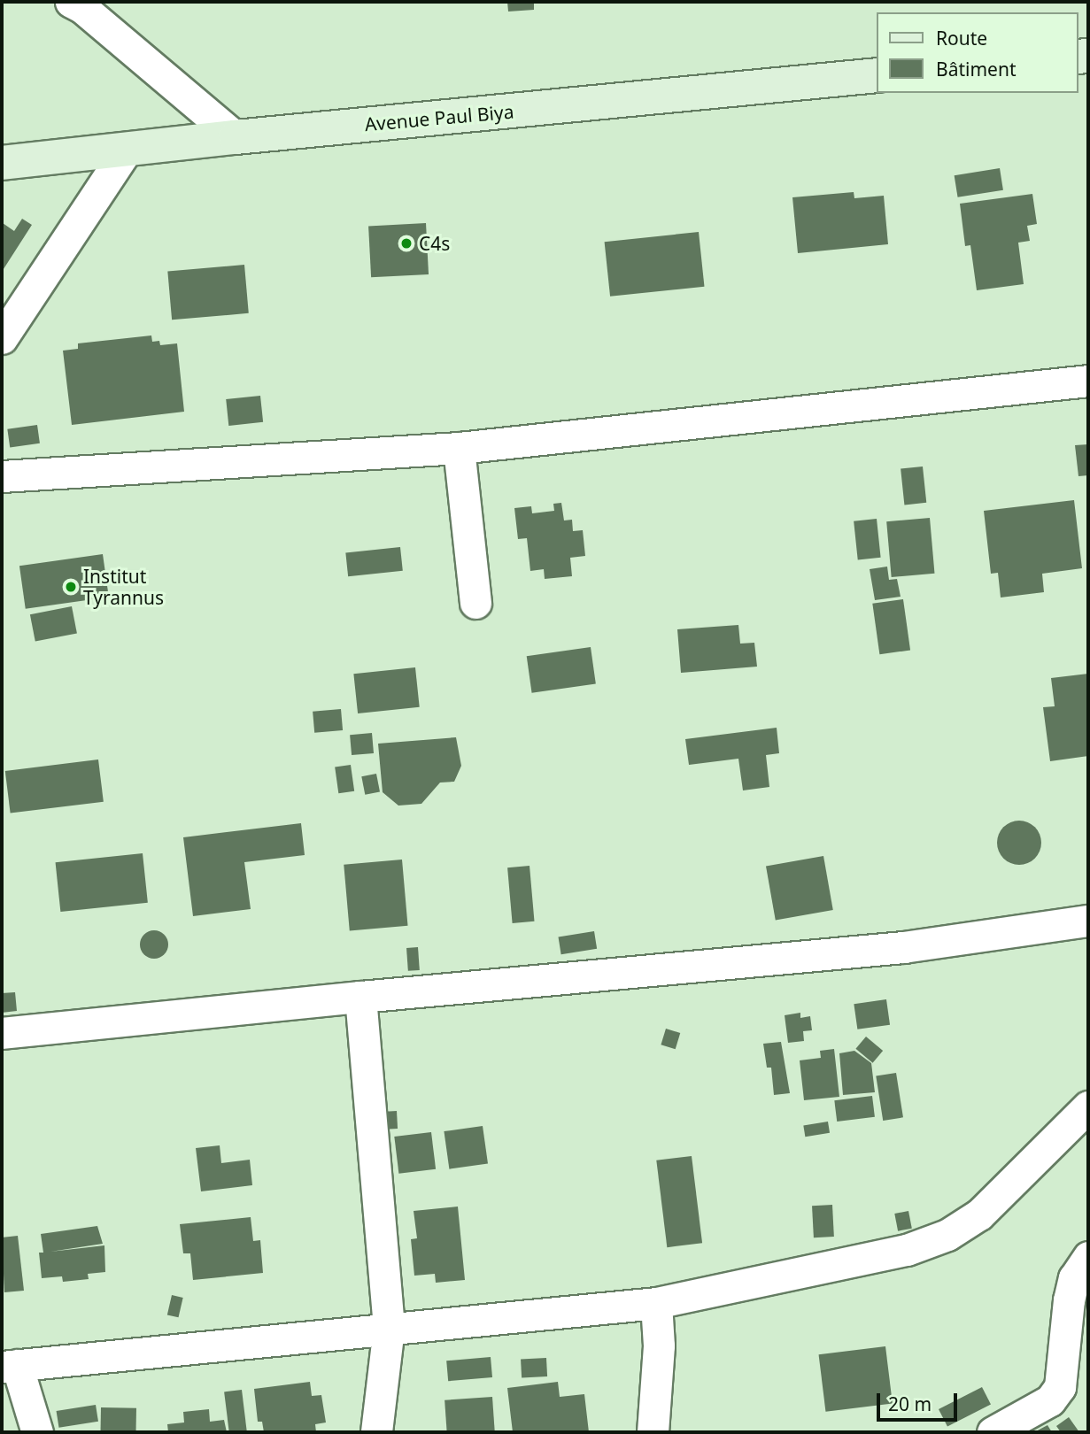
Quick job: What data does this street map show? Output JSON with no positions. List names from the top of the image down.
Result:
{
  "streets": {
    "main road": ["Avenue Paul Biya"]
  },
  "places": ["C4s", "Institut Tyrannus"],
  "legend": ["Route", "Bâtiment"],
  "scale_bar": "20 m"
}
